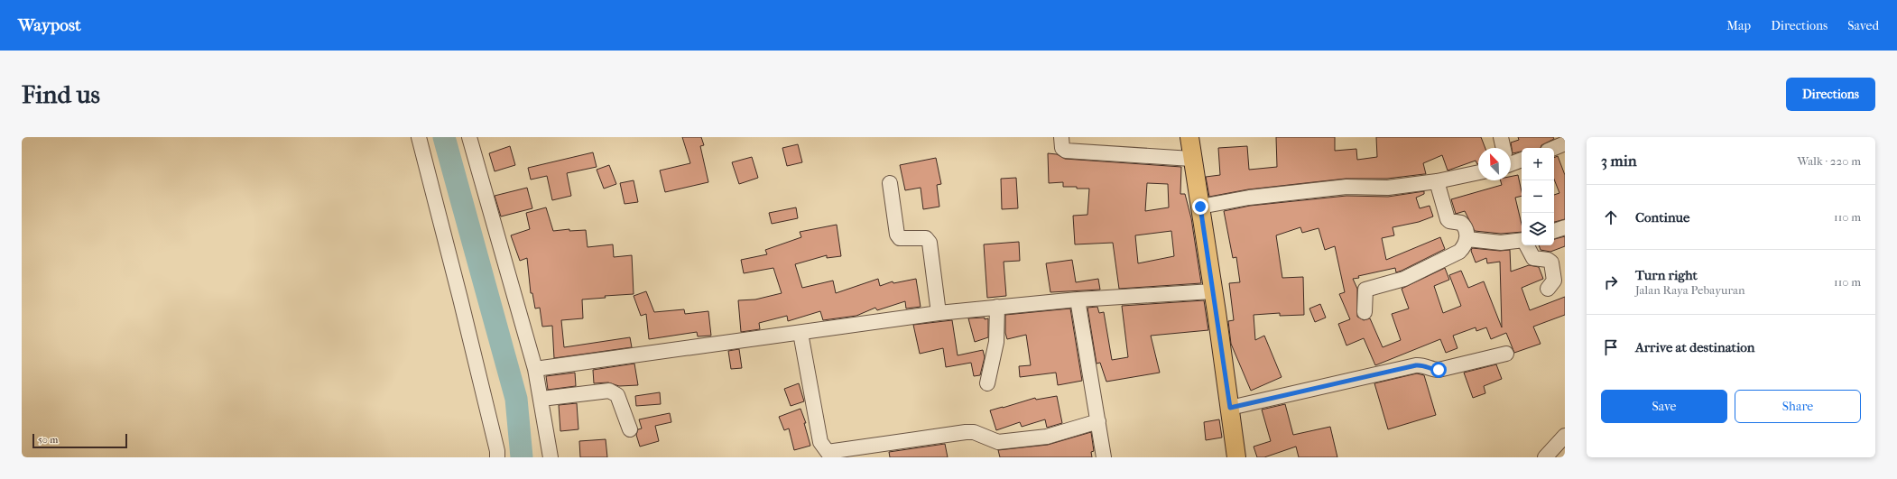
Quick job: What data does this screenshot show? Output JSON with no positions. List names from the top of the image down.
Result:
{
  "scale_bar": "50 m",
  "north": "top left",
  "page": {
    "header": "Waypost",
    "nav": ["Map", "Directions", "Saved"],
    "buttons": [
      "Directions",
      ["Save", "Share"]
    ],
    "title": "Find us",
    "heading": ["3 min", "Walk · 220 m"],
    "map_buttons": ["+", "−"],
    "list": [
      ["Continue", "110 m"],
      ["Turn right", "Jalan Raya Pebayuran", "110 m"],
      "Arrive at destination"
    ],
    "scale": "50 m"
  }
}
